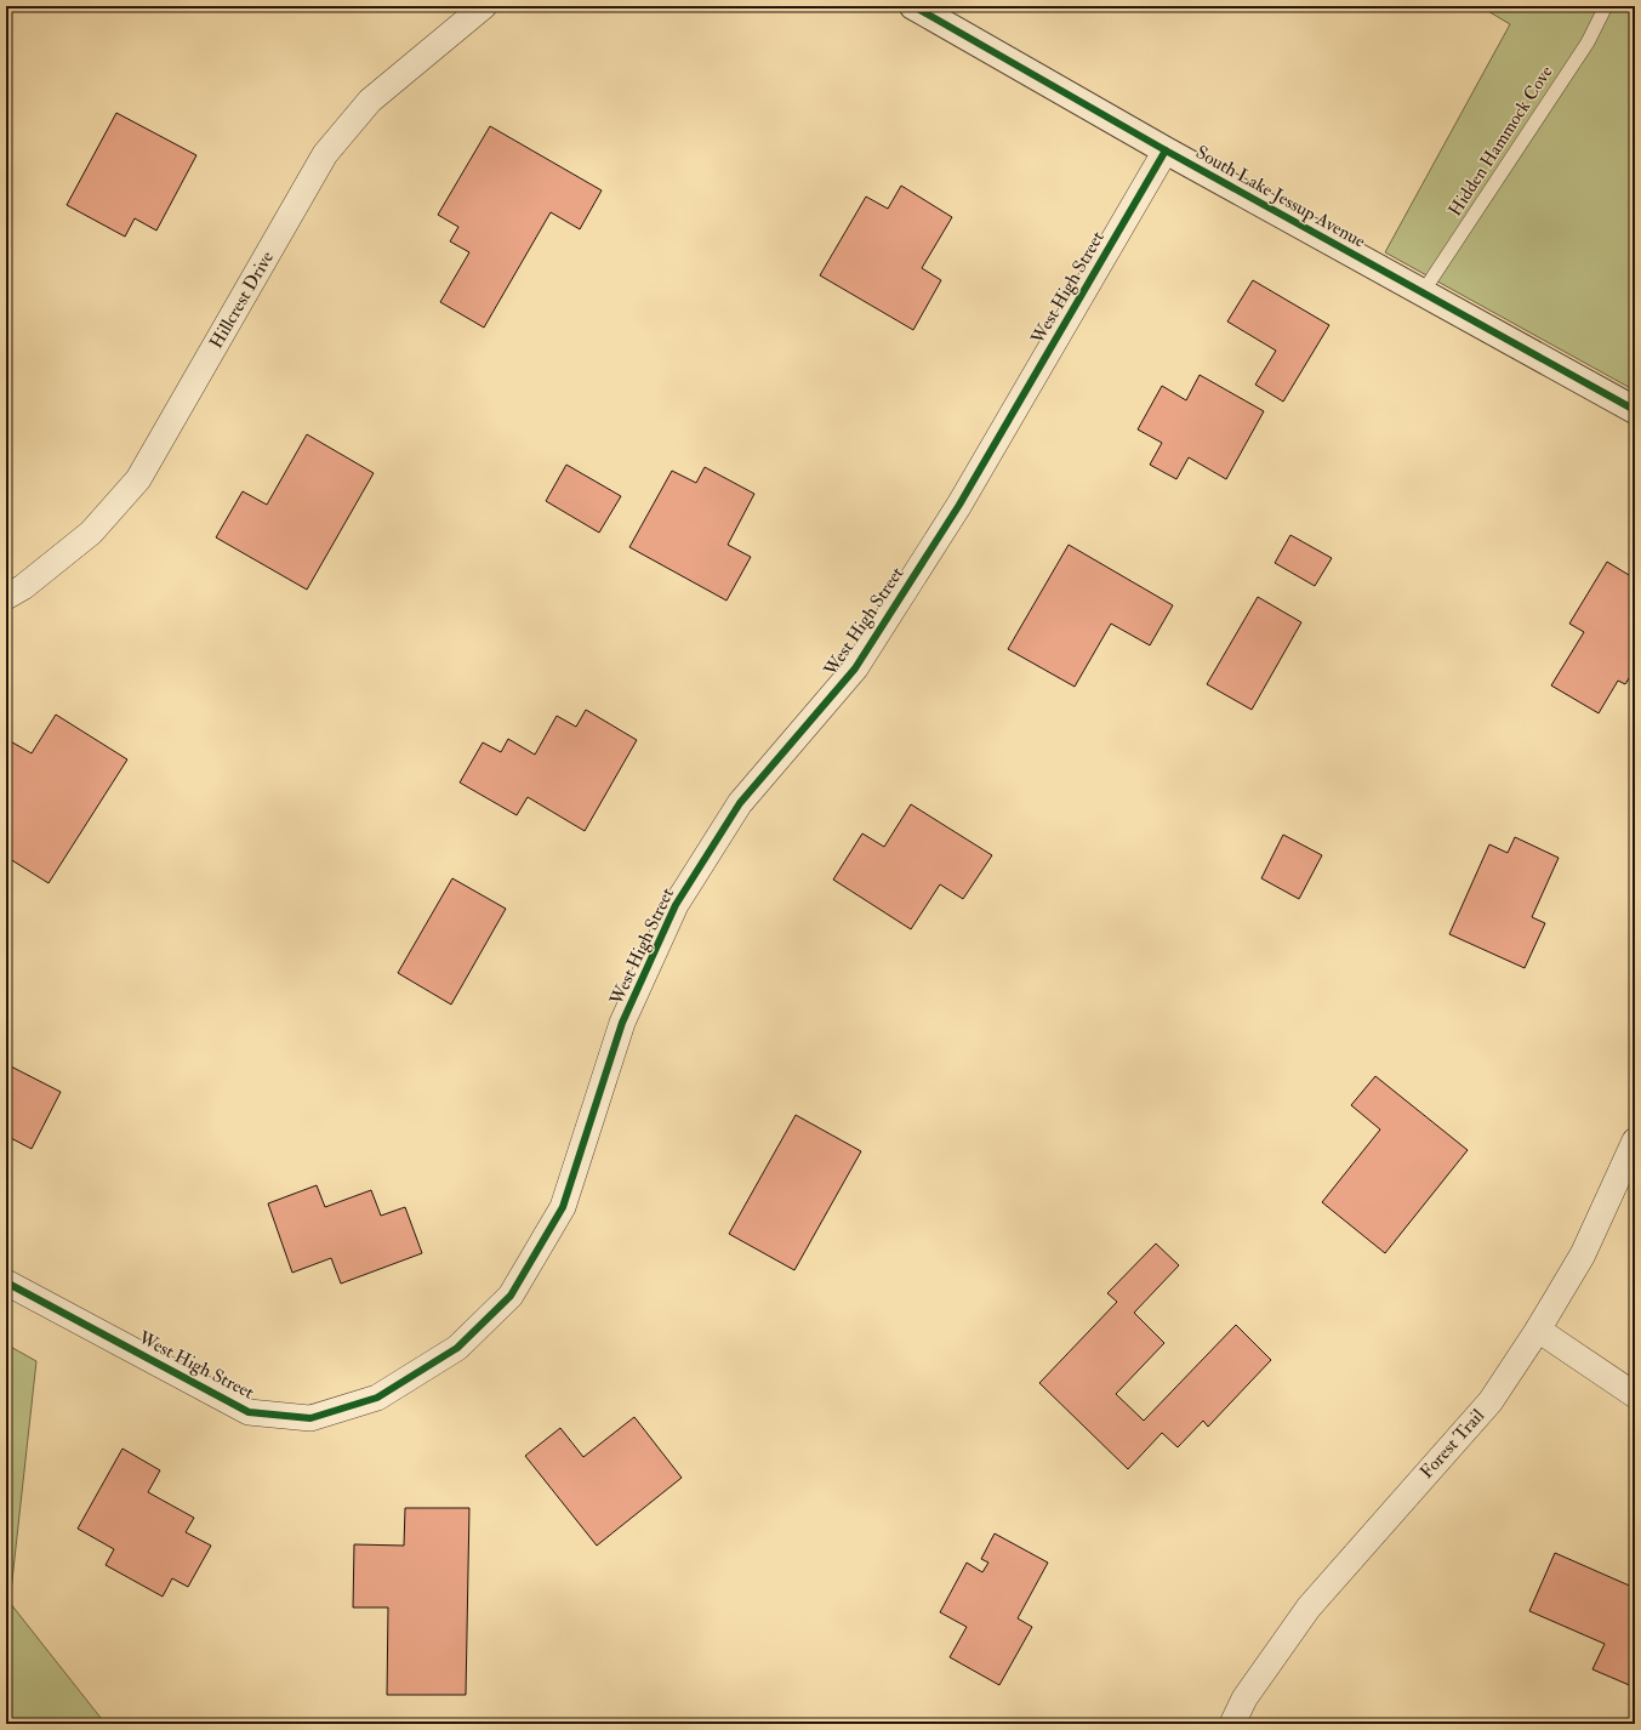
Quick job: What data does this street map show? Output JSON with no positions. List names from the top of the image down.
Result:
{
  "streets": {
    "street": [
      "South Lake Jessup Avenue",
      "West High Street",
      "Hillcrest Drive",
      "Forest Trail"
    ],
    "lane": ["Hidden Hammock Cove"]
  },
  "crossings": [
    ["Hidden Hammock Cove", "South Lake Jessup Avenue"],
    ["South Lake Jessup Avenue", "West High Street"]
  ]
}
